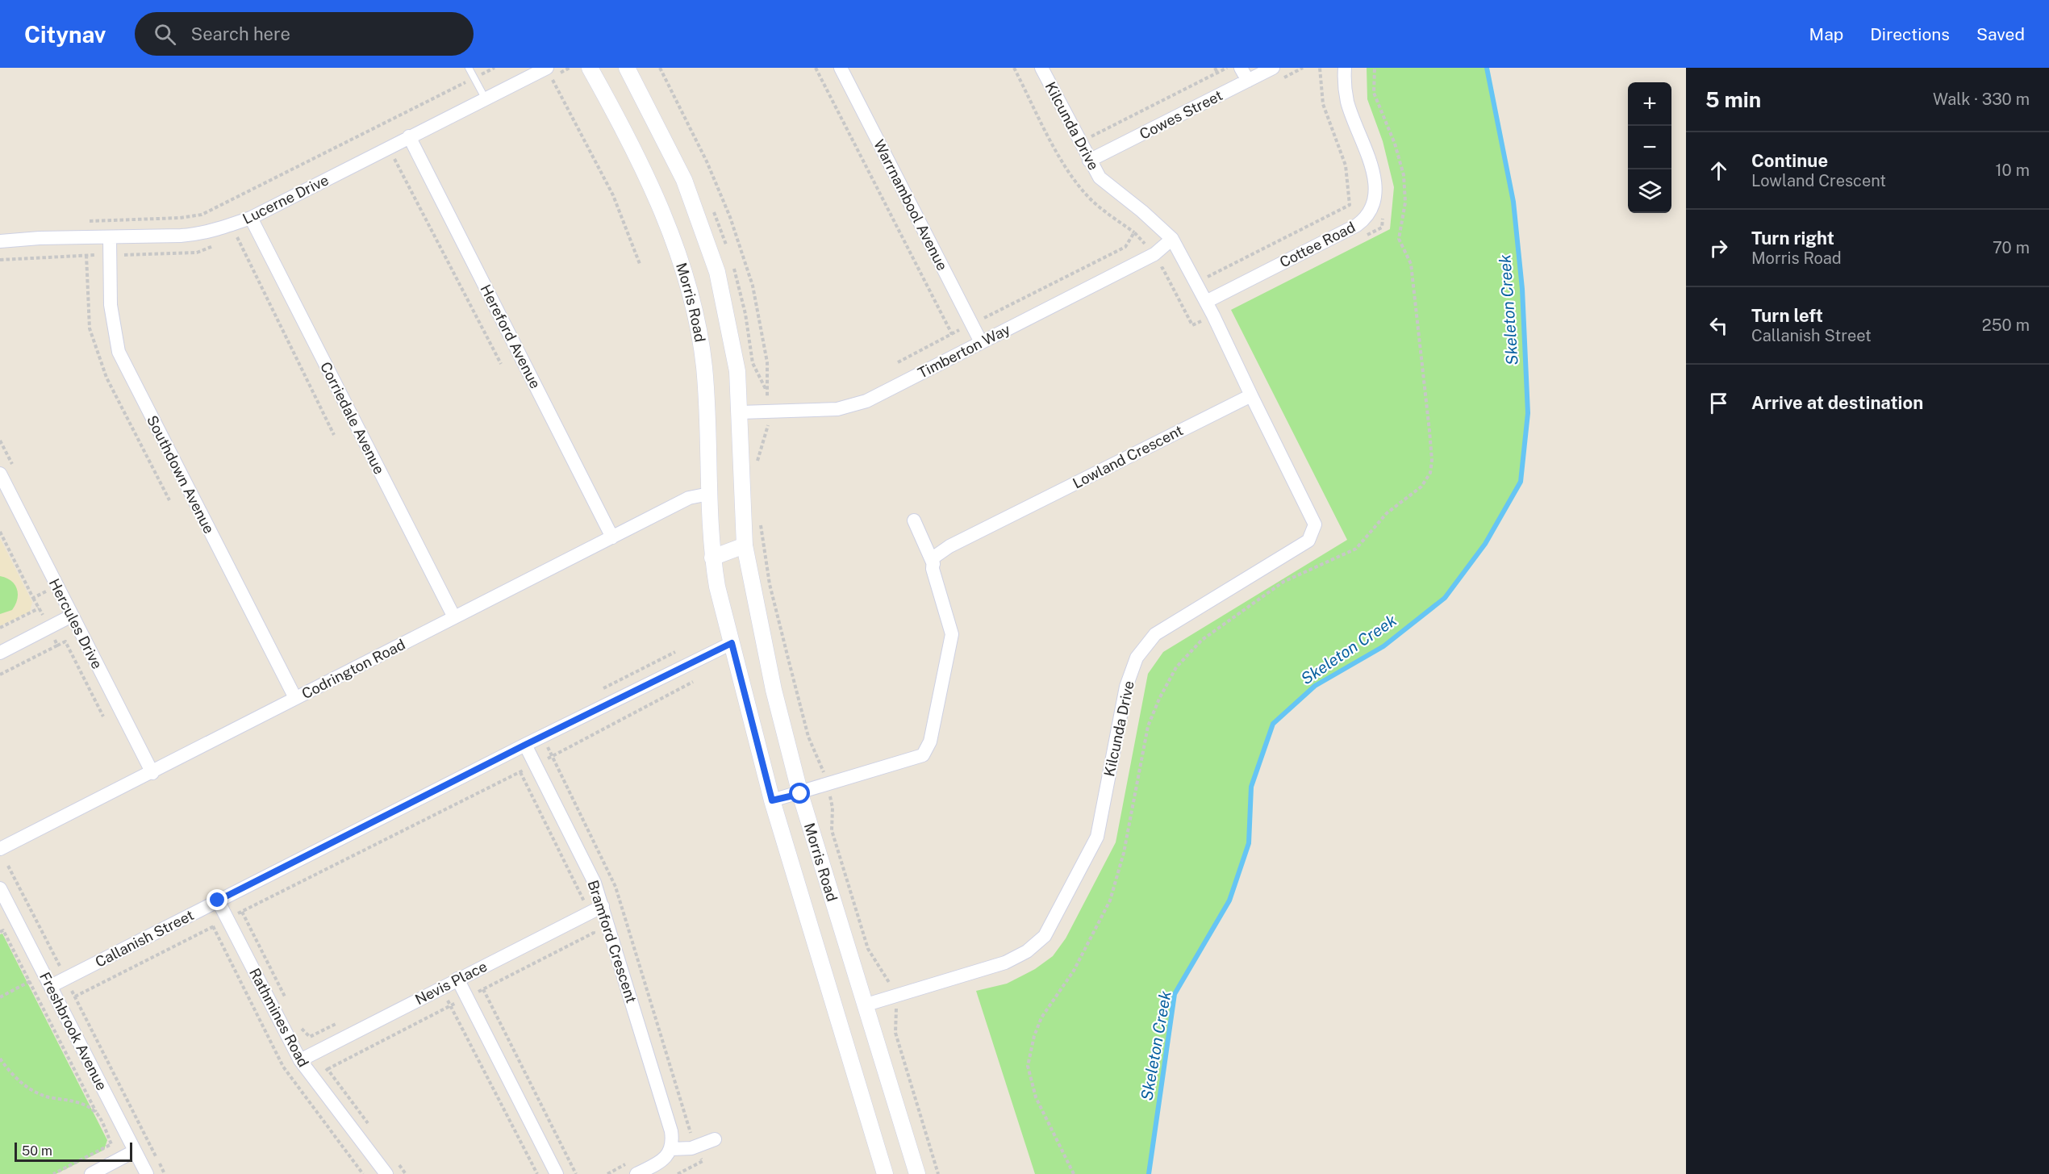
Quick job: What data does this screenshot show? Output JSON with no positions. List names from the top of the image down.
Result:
{
  "streets": {
    "street": [
      "Cowes Street",
      "Kilcunda Drive",
      "Lucerne Drive",
      "Warrnambool Avenue",
      "Cottee Road",
      "Morris Road",
      "Hereford Avenue",
      "Timberton Way",
      "Corriedale Avenue",
      "Lowland Crescent",
      "Southdown Avenue",
      "Hercules Drive",
      "Codrington Road",
      "Callanish Street",
      "Bramford Crescent",
      "Nevis Place",
      "Rathmines Road",
      "Freshbrook Avenue"
    ]
  },
  "crossings": [
    ["Cowes Street", "Kilcunda Drive"],
    ["Kilcunda Drive", "Cottee Road"],
    ["Kilcunda Drive", "Morris Road"],
    ["Kilcunda Drive", "Timberton Way"],
    ["Kilcunda Drive", "Lowland Crescent"],
    ["Lucerne Drive", "Hereford Avenue"],
    ["Lucerne Drive", "Corriedale Avenue"],
    ["Lucerne Drive", "Southdown Avenue"],
    ["Warrnambool Avenue", "Timberton Way"],
    ["Morris Road", "Timberton Way"],
    ["Morris Road", "Codrington Road"],
    ["Morris Road", "Callanish Street"],
    ["Hereford Avenue", "Codrington Road"],
    ["Corriedale Avenue", "Codrington Road"],
    ["Southdown Avenue", "Codrington Road"],
    ["Hercules Drive", "Codrington Road"],
    ["Callanish Street", "Bramford Crescent"],
    ["Callanish Street", "Rathmines Road"],
    ["Callanish Street", "Freshbrook Avenue"],
    ["Bramford Crescent", "Nevis Place"],
    ["Nevis Place", "Rathmines Road"]
  ],
  "water": ["Skeleton Creek"],
  "scale_bar": "50 m",
  "page": {
    "header": "Citynav",
    "search": "Search here",
    "nav": ["Map", "Directions", "Saved"],
    "heading": ["5 min", "Walk · 330 m"],
    "map_buttons": ["+", "−"],
    "list": [
      ["Continue", "Lowland Crescent", "10 m"],
      ["Turn right", "Morris Road", "70 m"],
      ["Turn left", "Callanish Street", "250 m"],
      "Arrive at destination"
    ],
    "scale": "50 m"
  }
}
